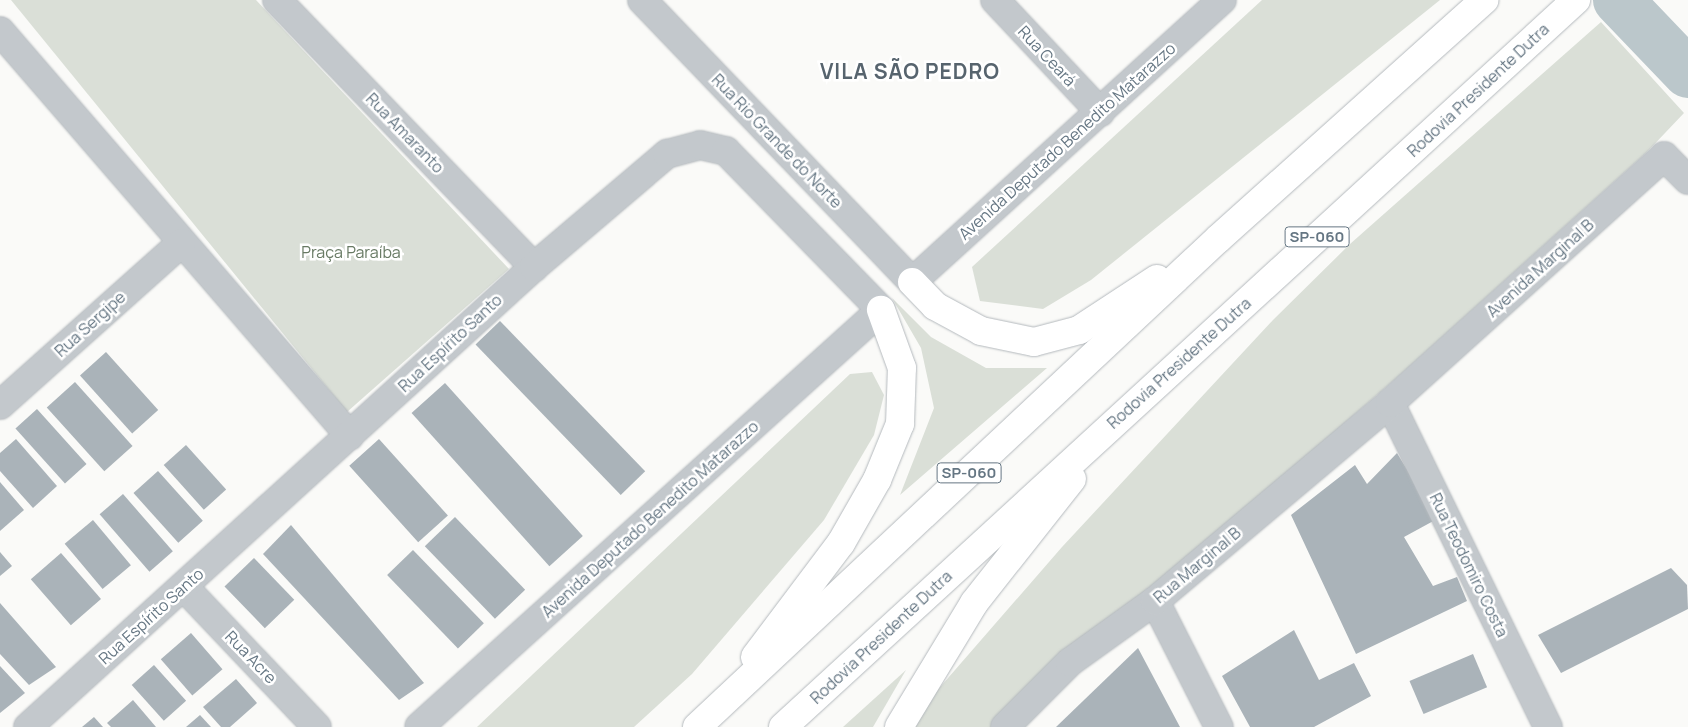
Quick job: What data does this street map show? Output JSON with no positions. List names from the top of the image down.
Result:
{
  "streets": {
    "highway": ["Rodovia Presidente Dutra", "SP-060"],
    "street": [
      "Rua Ceará",
      "Rua Amaranto",
      "Rua Rio Grande do Norte",
      "Avenida Deputado Benedito Matarazzo",
      "Avenida Marginal B",
      "Rua Sergipe",
      "Rua Espírito Santo",
      "Rua Marginal B",
      "Rua Teodomiro Costa",
      "Rua Acre"
    ]
  },
  "crossings": [
    ["Rua Ceará", "Avenida Deputado Benedito Matarazzo"],
    ["Rua Amaranto", "Rua Espírito Santo"],
    ["Rua Rio Grande do Norte", "Avenida Deputado Benedito Matarazzo"],
    ["Avenida Deputado Benedito Matarazzo", "Rua Espírito Santo"],
    ["Avenida Marginal B", "Rua Marginal B"],
    ["Avenida Marginal B", "Rua Teodomiro Costa"],
    ["Rua Espírito Santo", "Rua Acre"],
    ["Rua Marginal B", "Rua Teodomiro Costa"]
  ],
  "districts": ["VILA SÃO PEDRO"],
  "parks": ["Praça Paraíba"]
}
